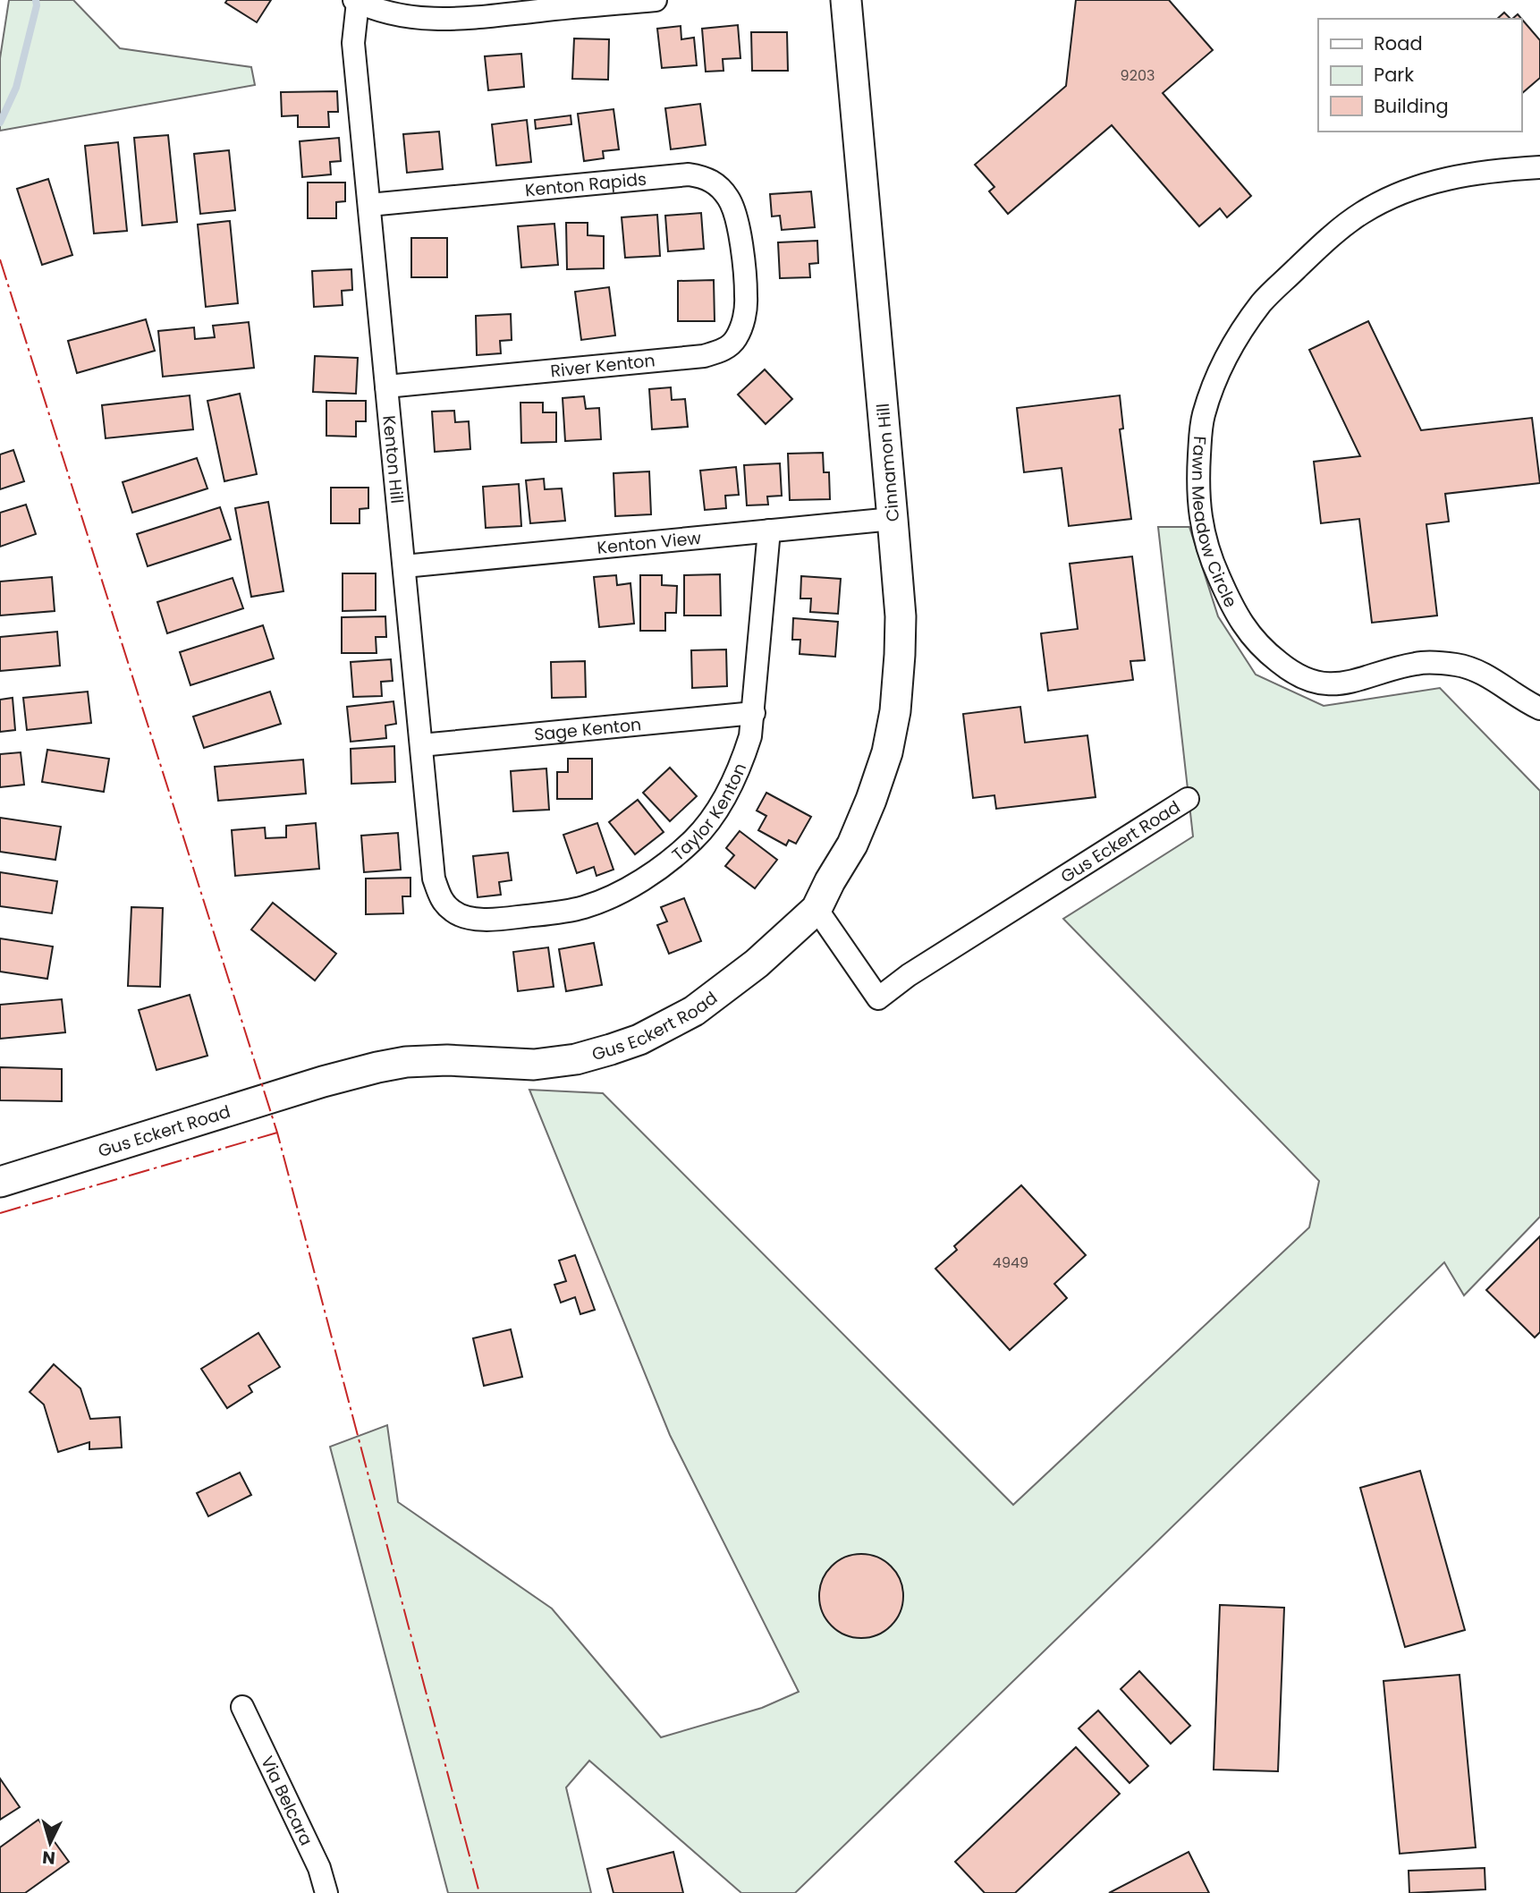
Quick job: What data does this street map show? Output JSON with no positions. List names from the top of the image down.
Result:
{
  "streets": {
    "street": [
      "Kenton Rapids",
      "River Kenton",
      "Kenton Hill",
      "Cinnamon Hill",
      "Fawn Meadow Circle",
      "Kenton View",
      "Sage Kenton",
      "Taylor Kenton",
      "Gus Eckert Road",
      "Via Belcara"
    ]
  },
  "crossings": [
    ["Kenton Rapids", "River Kenton"],
    ["Kenton Rapids", "Kenton Hill"],
    ["River Kenton", "Kenton Hill"],
    ["Kenton Hill", "Kenton View"],
    ["Kenton Hill", "Sage Kenton"],
    ["Kenton Hill", "Taylor Kenton"],
    ["Cinnamon Hill", "Kenton View"],
    ["Cinnamon Hill", "Gus Eckert Road"],
    ["Kenton View", "Taylor Kenton"],
    ["Sage Kenton", "Taylor Kenton"]
  ],
  "house_numbers": ["9203", "4949"],
  "legend": ["Road", "Park", "Building"],
  "north": "bottom"
}
